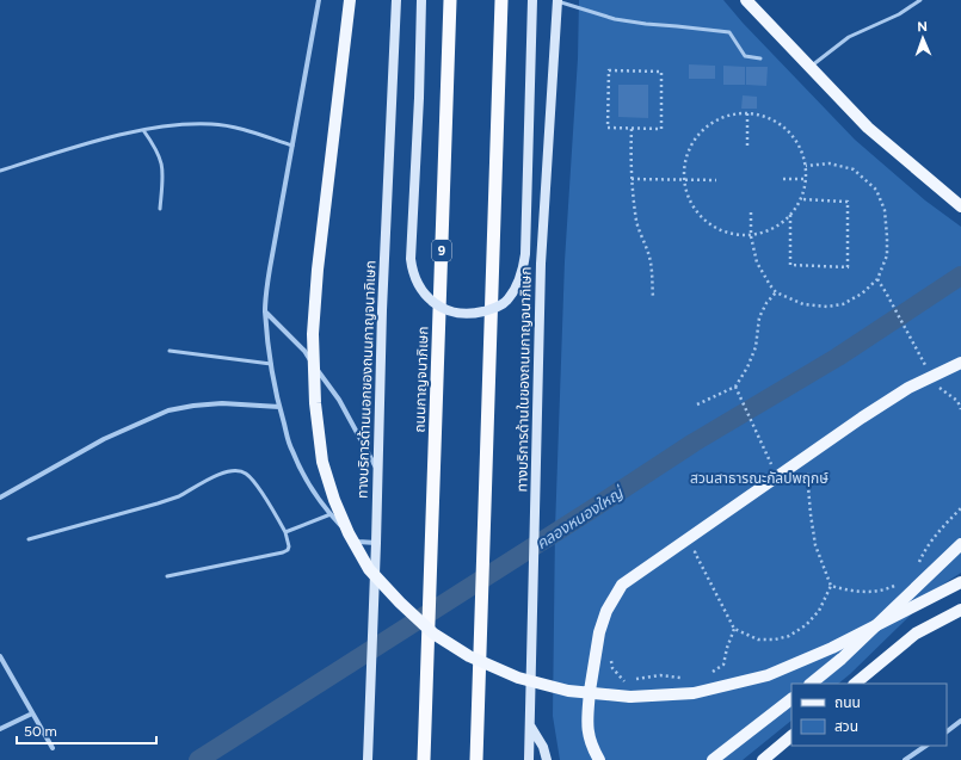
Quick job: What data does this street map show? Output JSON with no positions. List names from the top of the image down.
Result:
{
  "streets": {
    "highway": ["9", "ถนนกาญจนาภิเษก"],
    "main road": ["ทางบริการด้านนอกของถนนกาญจนาภิเษก", "ทางบริการด้านในของถนนกาญจนาภิเษก"]
  },
  "water": ["คลองหนองใหญ่"],
  "parks": ["สวนสาธารณะกัลปพฤกษ์"],
  "legend": ["ถนน", "สวน"],
  "scale_bar": "50 m",
  "north": "top"
}
